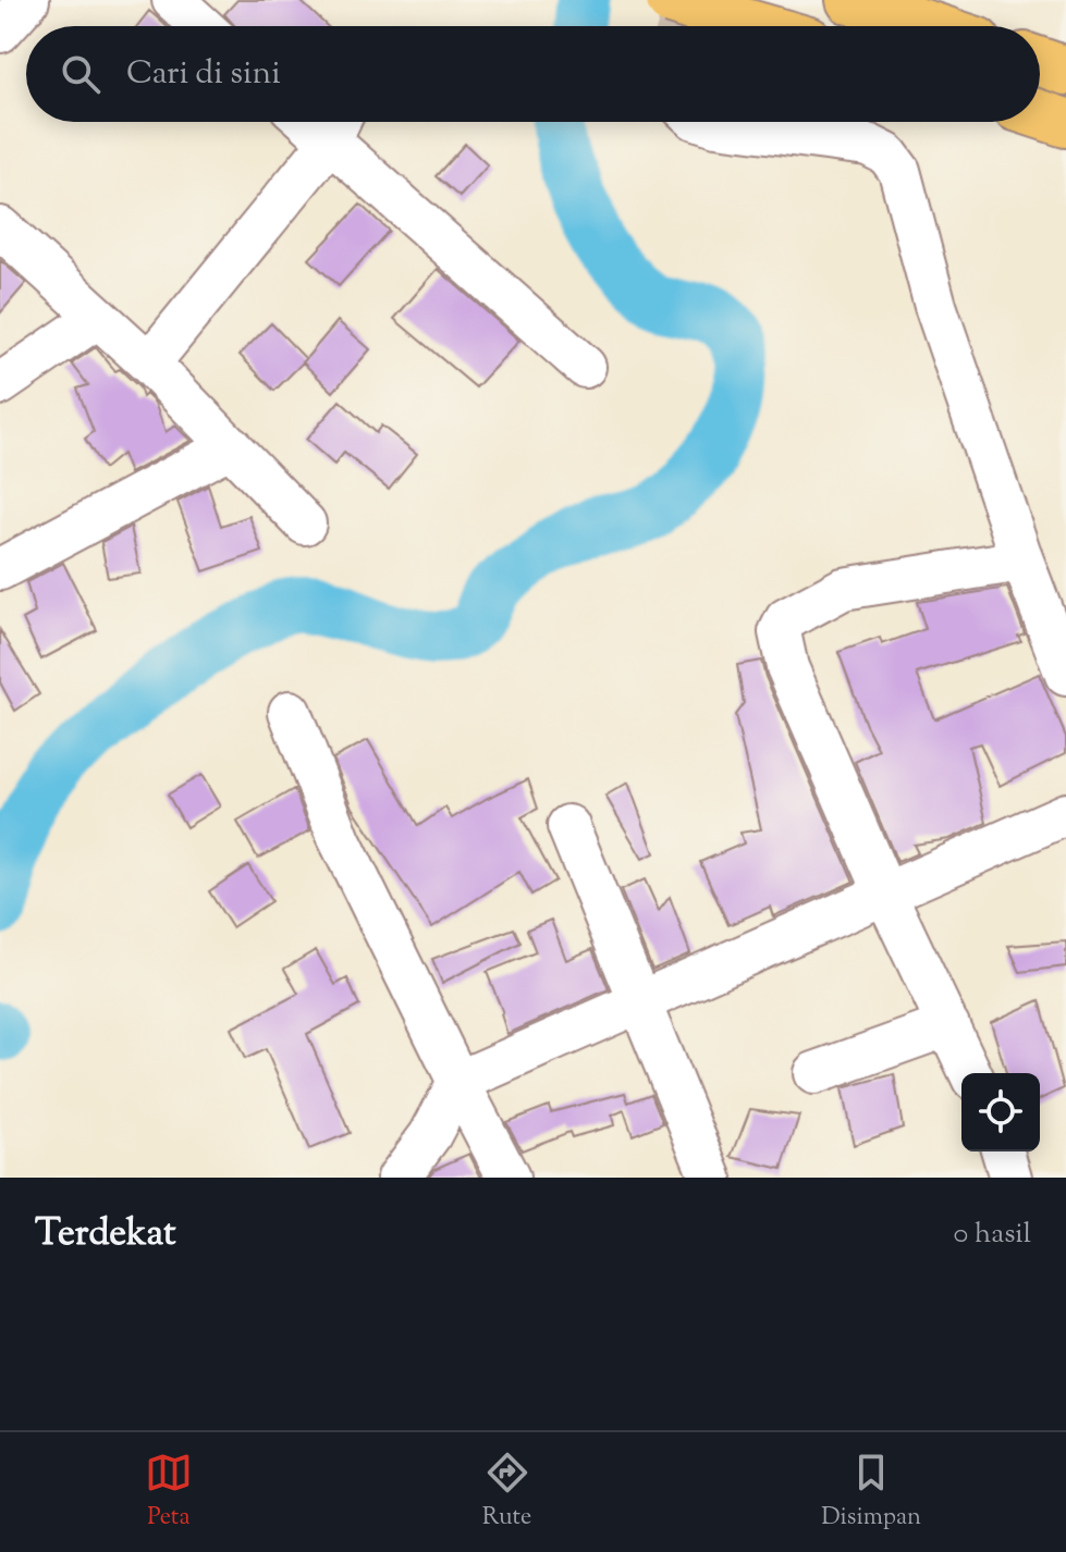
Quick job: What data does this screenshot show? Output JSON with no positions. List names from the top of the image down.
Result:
{
  "page": {
    "search": "Cari di sini",
    "heading": ["Terdekat", "0 hasil"],
    "nav": ["Peta", "Rute", "Disimpan"]
  }
}
